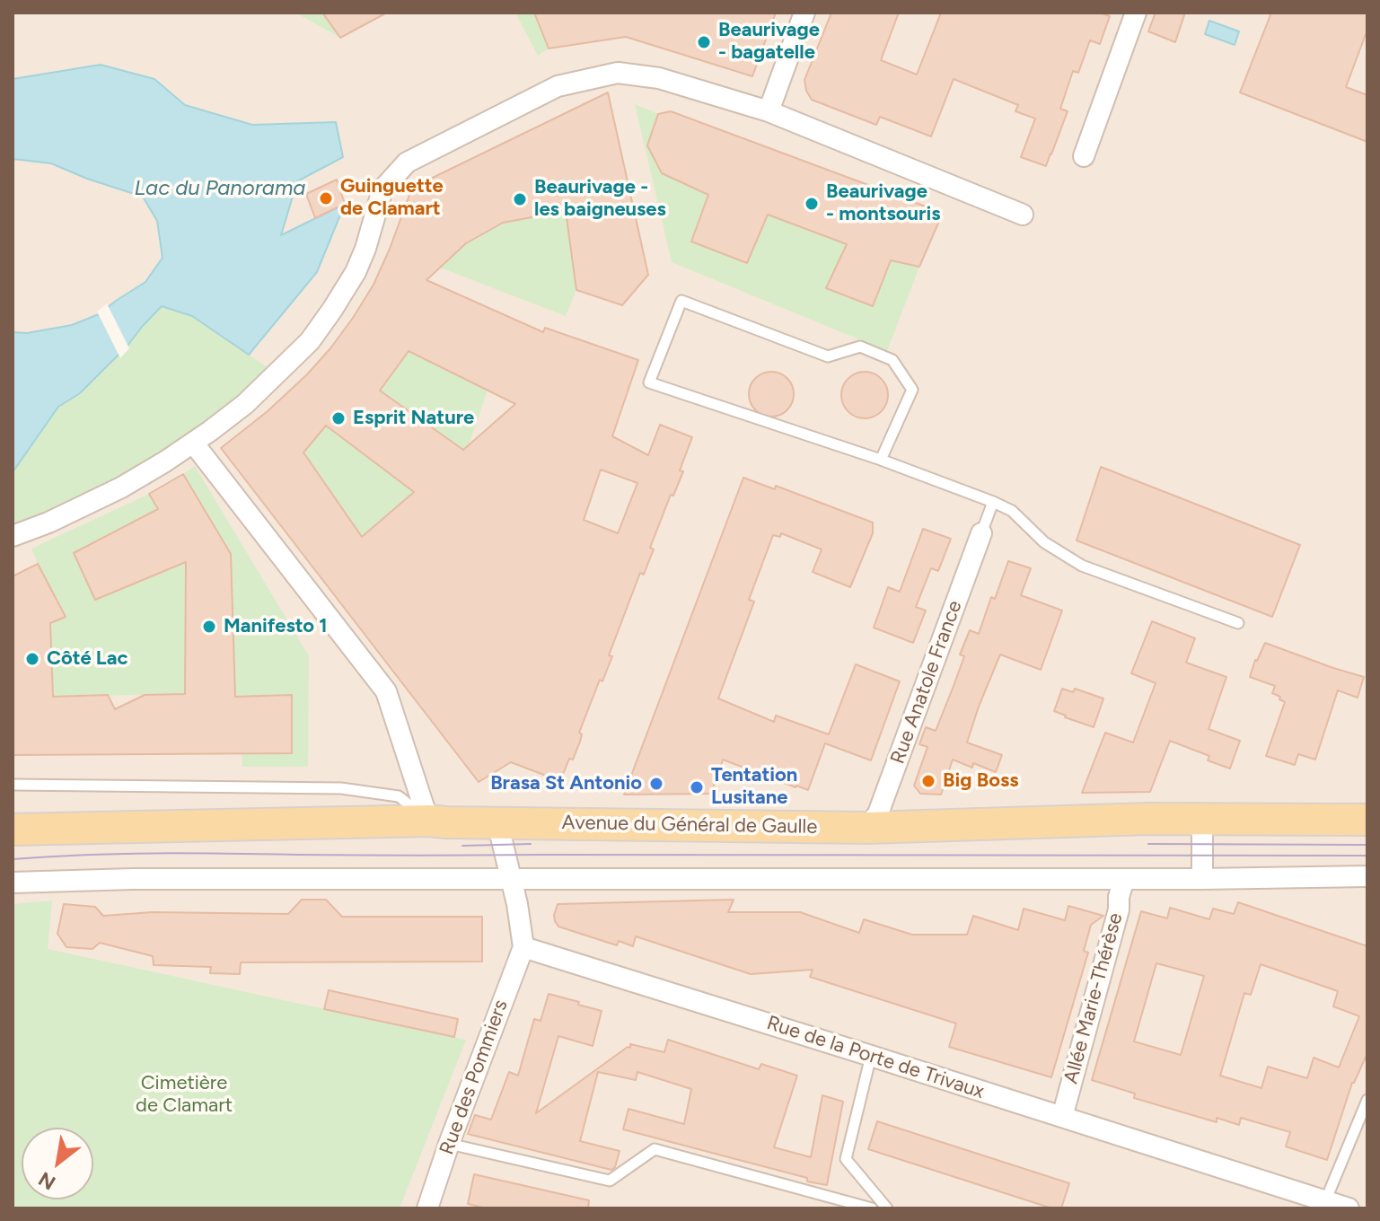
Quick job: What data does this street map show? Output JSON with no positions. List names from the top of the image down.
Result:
{
  "streets": {
    "main road": ["Avenue du Général de Gaulle"],
    "street": [
      "Rue Anatole France",
      "Allée Marie-Thérèse",
      "Rue de la Porte de Trivaux",
      "Rue des Pommiers"
    ]
  },
  "crossings": [
    ["Rue Anatole France", "Avenue du Général de Gaulle"],
    ["Allée Marie-Thérèse", "Rue de la Porte de Trivaux"],
    ["Rue de la Porte de Trivaux", "Rue des Pommiers"]
  ],
  "water": ["Lac du Panorama"],
  "parks": ["Cimetière de Clamart"],
  "places": [
    "Beaurivage - bagatelle",
    "Guinguette de Clamart",
    "Beaurivage - les baigneuses",
    "Beaurivage - montsouris",
    "Esprit Nature",
    "Manifesto 1",
    "Côté Lac",
    "Big Boss",
    "Brasa St Antonio",
    "Tentation Lusitane"
  ],
  "north": "bottom left"
}
